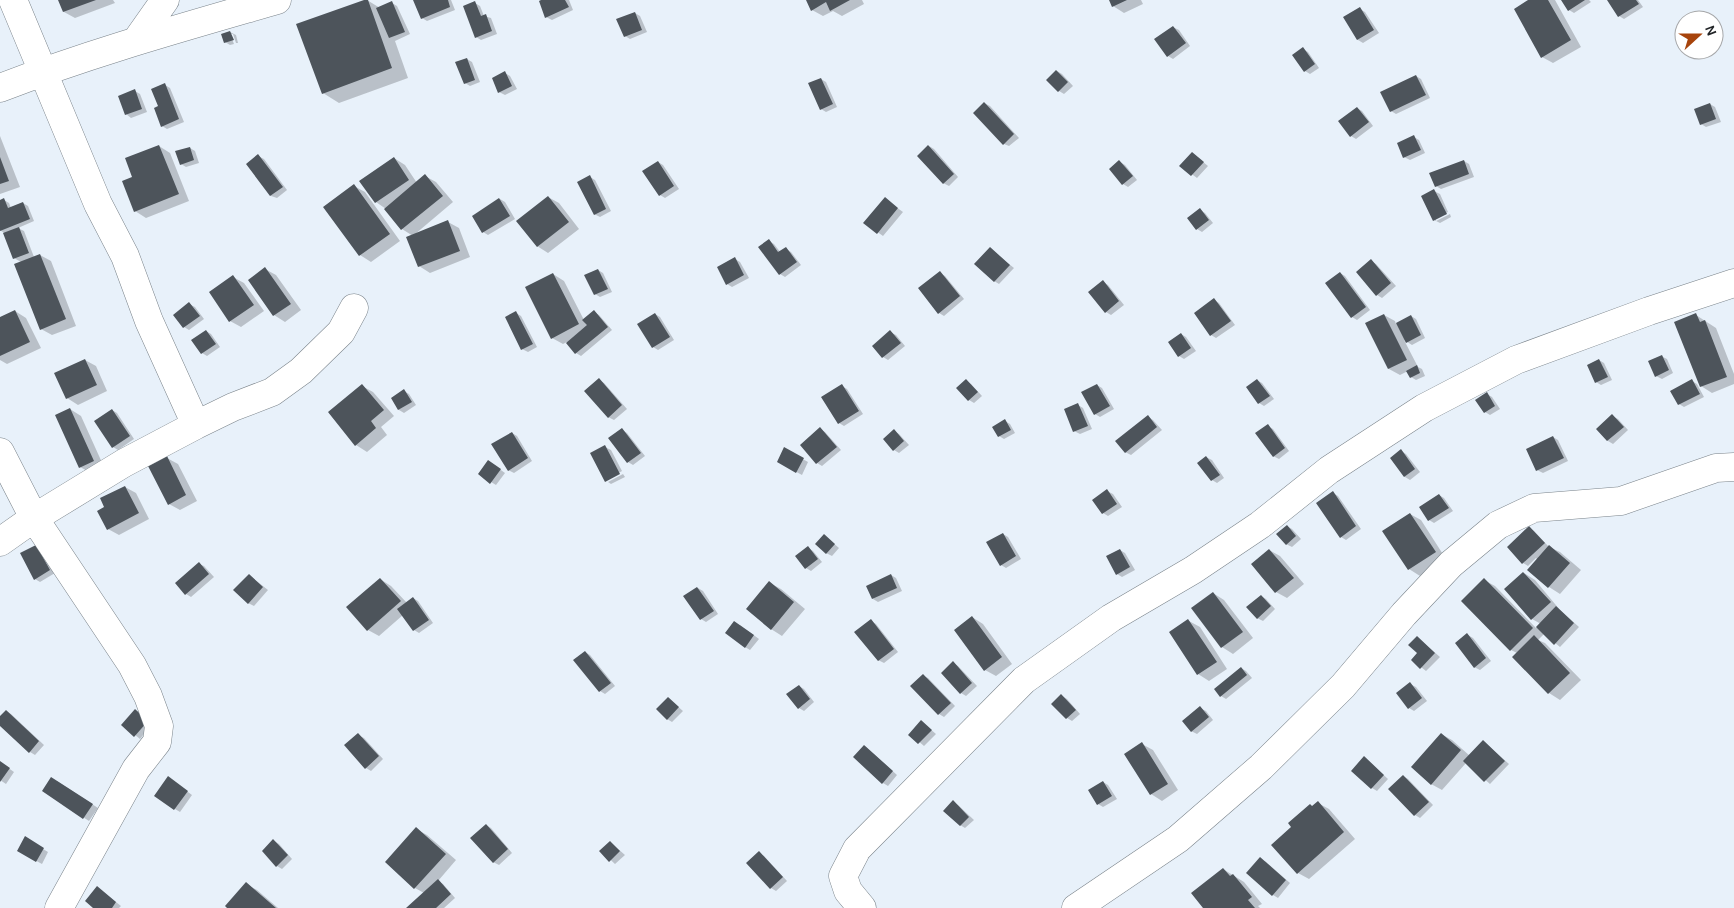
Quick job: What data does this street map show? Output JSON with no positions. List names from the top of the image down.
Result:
{
  "north": "right"
}
